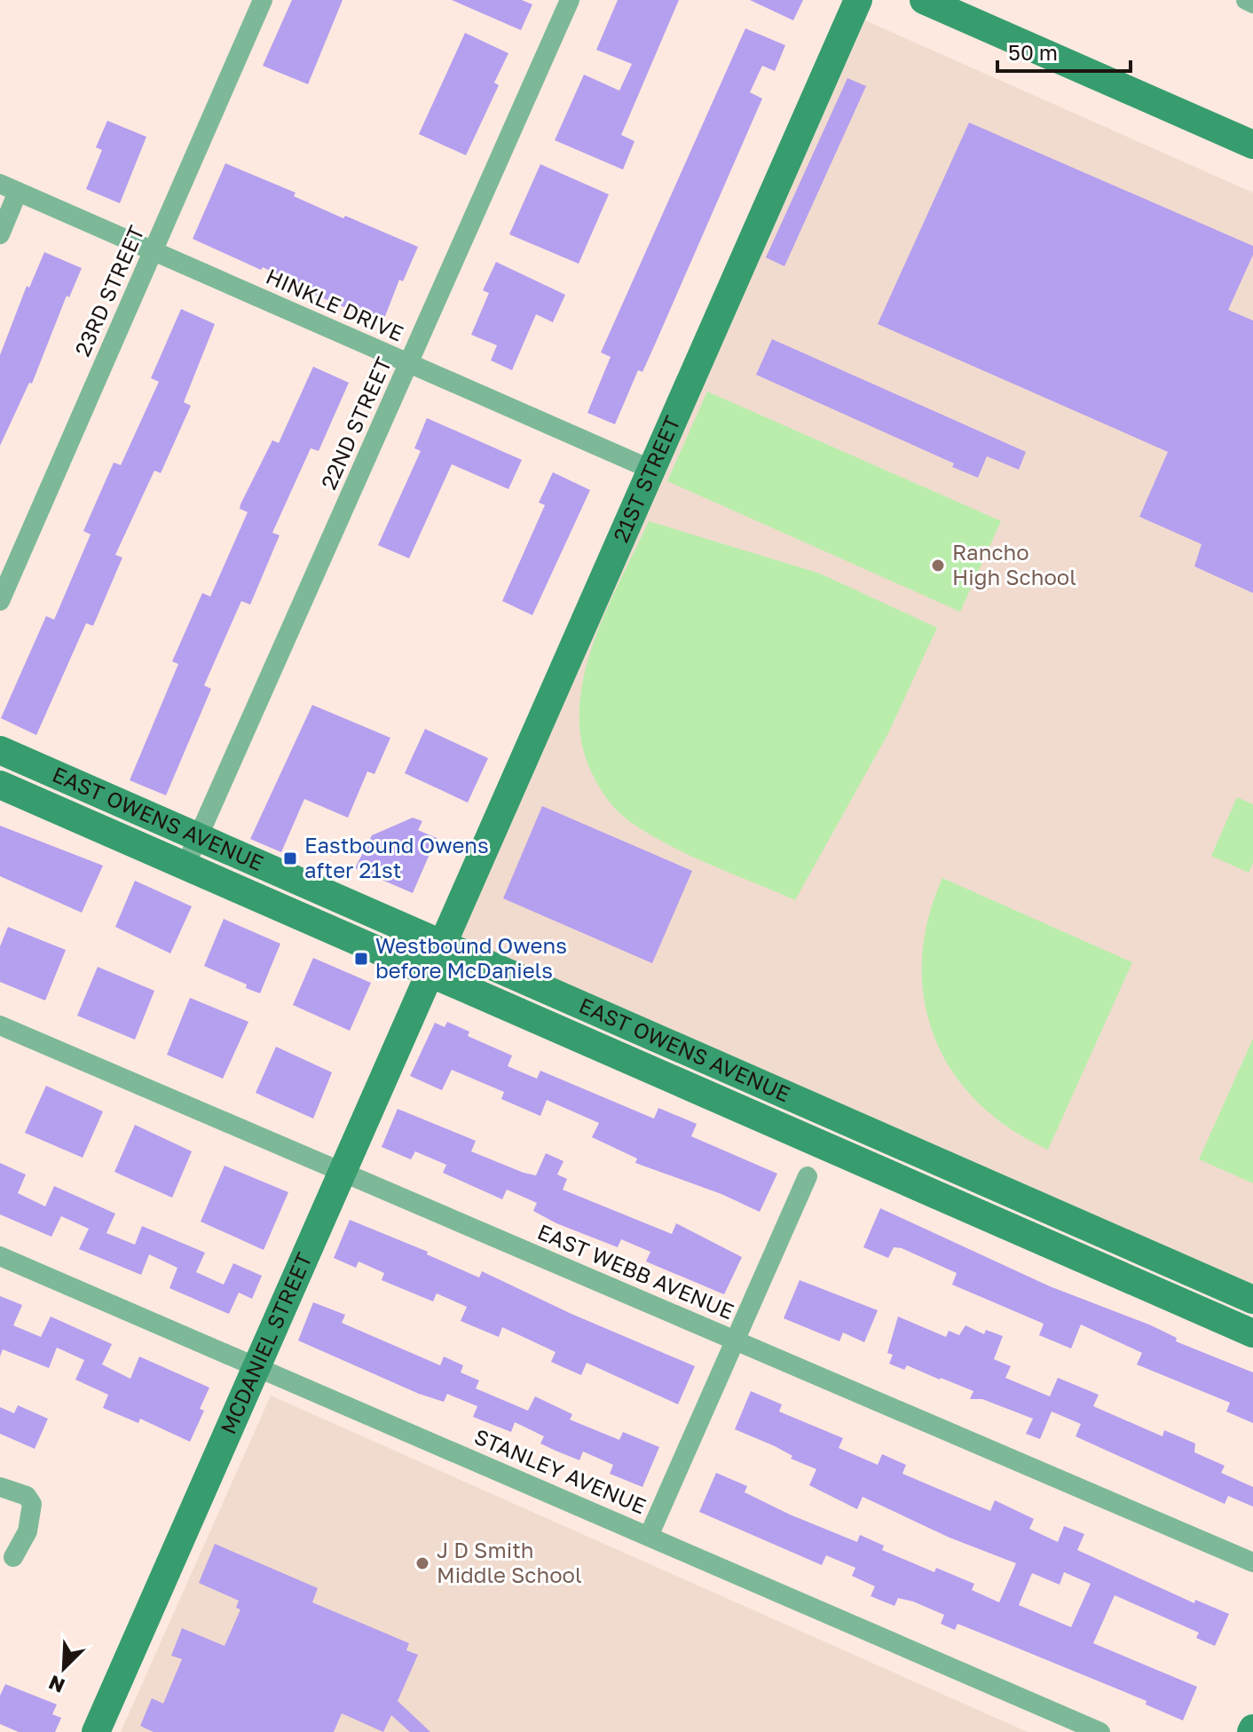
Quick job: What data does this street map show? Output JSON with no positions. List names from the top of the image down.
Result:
{
  "streets": {
    "main road": ["21ST STREET", "EAST OWENS AVENUE", "MCDANIEL STREET"],
    "street": [
      "23RD STREET",
      "HINKLE DRIVE",
      "22ND STREET",
      "EAST WEBB AVENUE",
      "STANLEY AVENUE"
    ]
  },
  "crossings": [
    ["23RD STREET", "HINKLE DRIVE"],
    ["HINKLE DRIVE", "22ND STREET"],
    ["HINKLE DRIVE", "21ST STREET"],
    ["22ND STREET", "EAST OWENS AVENUE"],
    ["21ST STREET", "EAST OWENS AVENUE"],
    ["21ST STREET", "MCDANIEL STREET"],
    ["EAST OWENS AVENUE", "MCDANIEL STREET"],
    ["EAST WEBB AVENUE", "MCDANIEL STREET"],
    ["MCDANIEL STREET", "STANLEY AVENUE"]
  ],
  "places": {
    "other": ["Rancho High School", "J D Smith Middle School"],
    "transit": ["Eastbound Owens after 21st", "Westbound Owens before McDaniels"]
  },
  "scale_bar": "50 m",
  "north": "bottom left"
}
